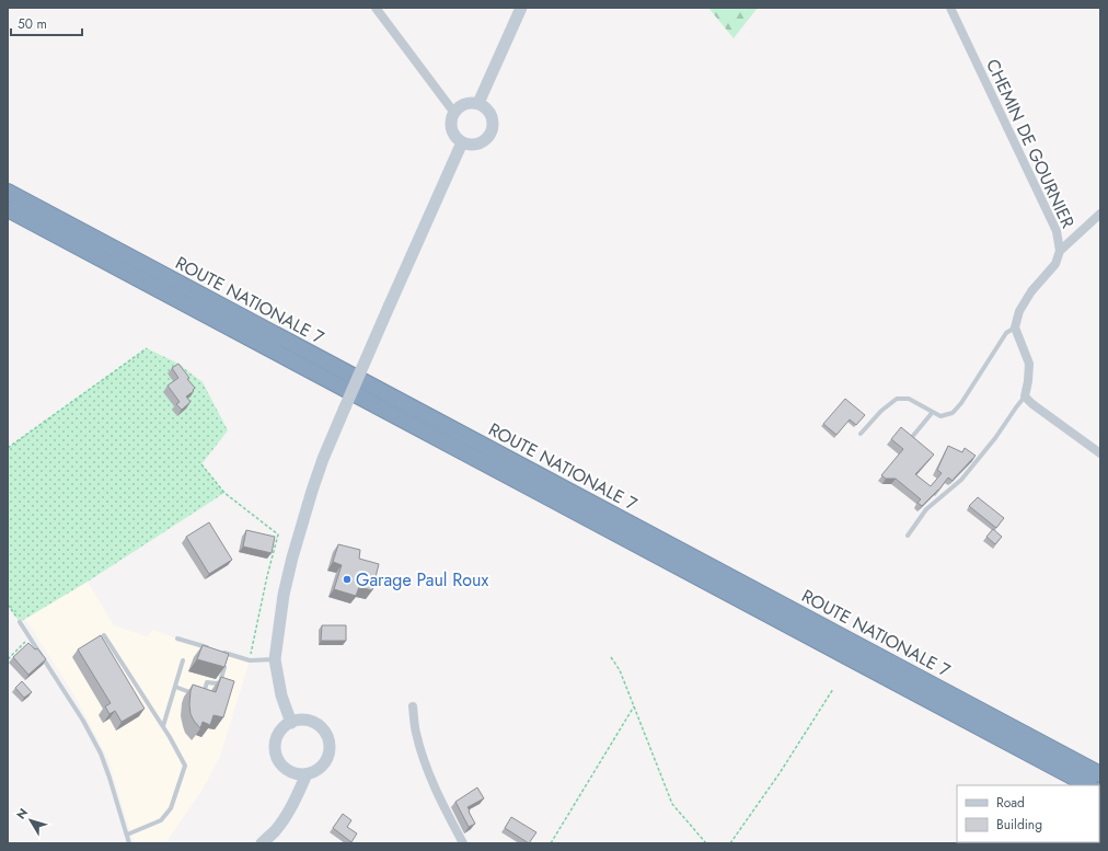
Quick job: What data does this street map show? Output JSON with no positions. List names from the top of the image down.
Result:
{
  "streets": {
    "highway": ["ROUTE NATIONALE 7"],
    "street": ["CHEMIN DE GOURNIER"]
  },
  "places": ["Garage Paul Roux"],
  "legend": ["Road", "Building"],
  "scale_bar": "50 m",
  "north": "top left"
}
